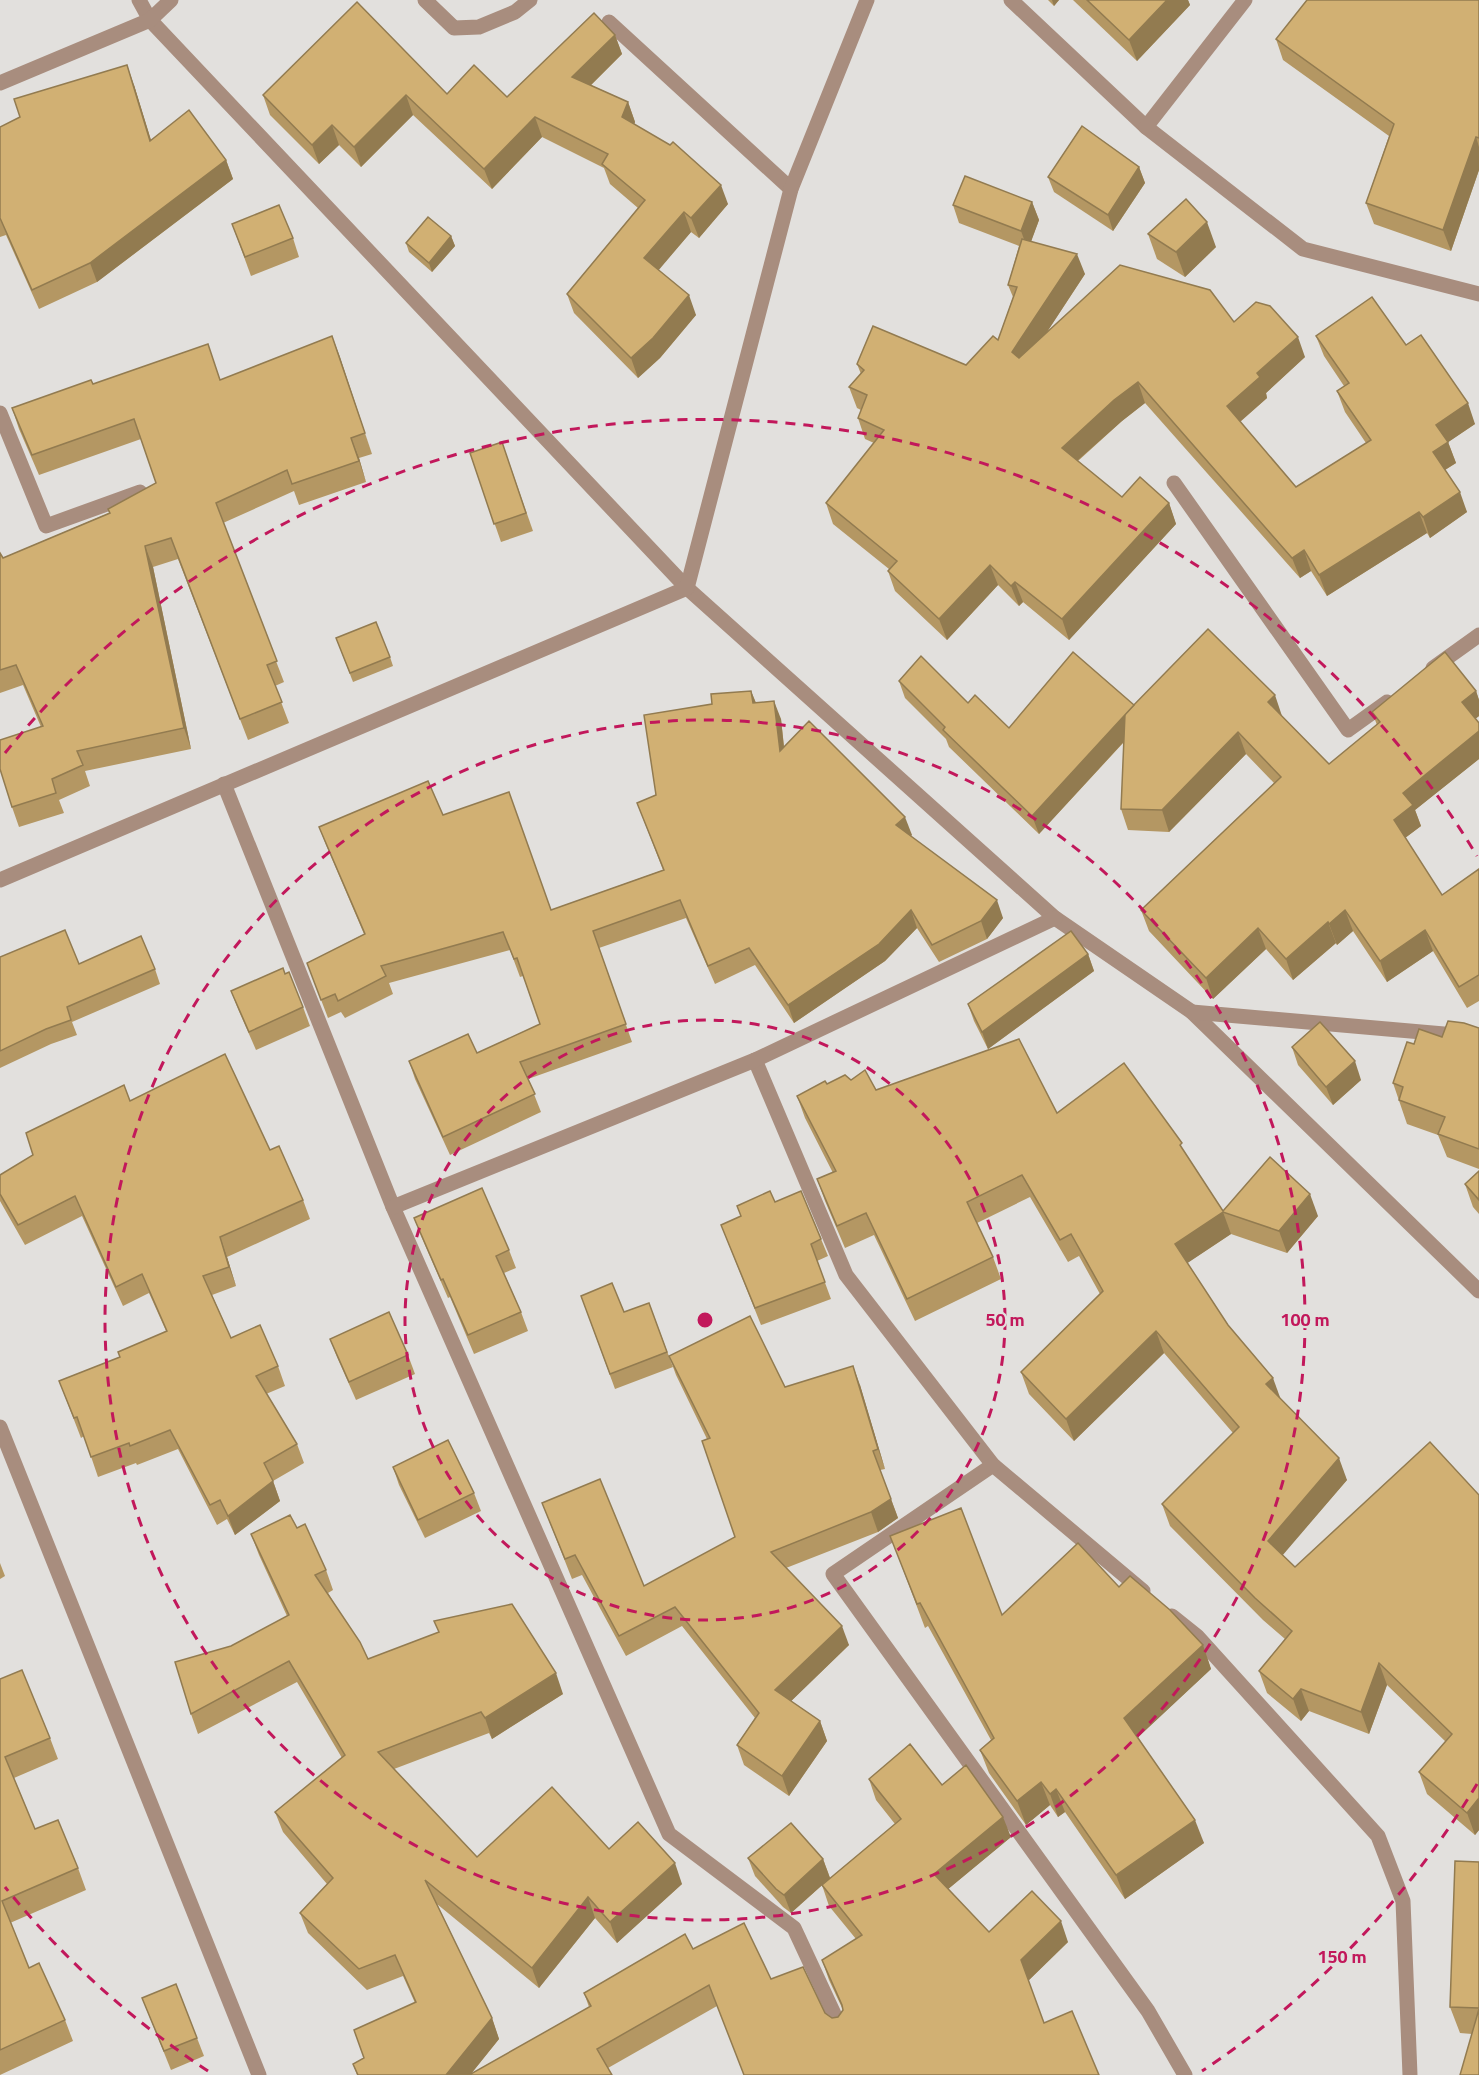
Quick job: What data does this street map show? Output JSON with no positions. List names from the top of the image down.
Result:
{
  "rings": ["50 m", "100 m", "150 m"]
}
